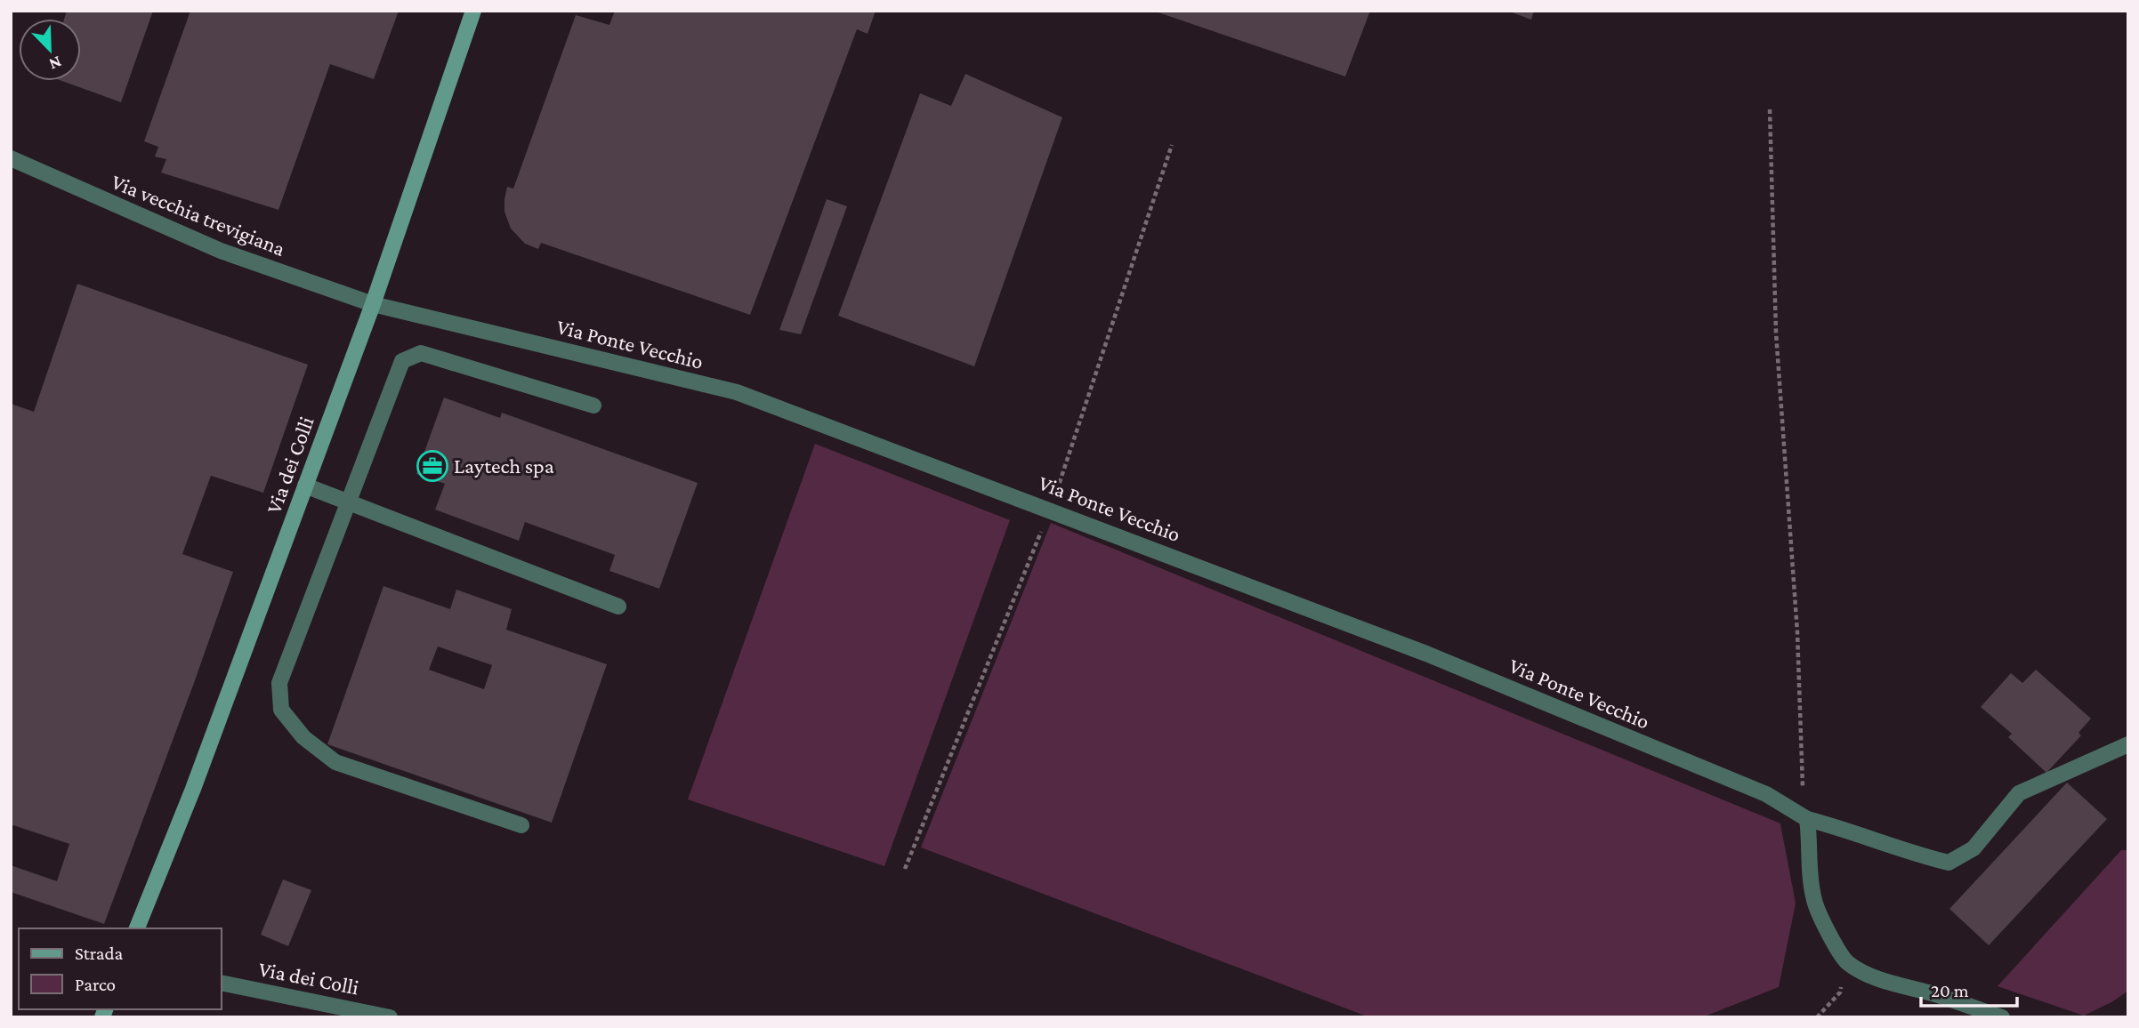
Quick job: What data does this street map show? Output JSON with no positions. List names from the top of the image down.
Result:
{
  "streets": {
    "street": ["Via vecchia trevigiana", "Via Ponte Vecchio", "Via dei Colli"]
  },
  "crossings": [
    ["Via vecchia trevigiana", "Via Ponte Vecchio"],
    ["Via vecchia trevigiana", "Via dei Colli"],
    ["Via Ponte Vecchio", "Via dei Colli"]
  ],
  "places": {
    "office": ["Laytech spa"]
  },
  "legend": ["Strada", "Parco"],
  "scale_bar": "20 m",
  "north": "bottom right"
}
